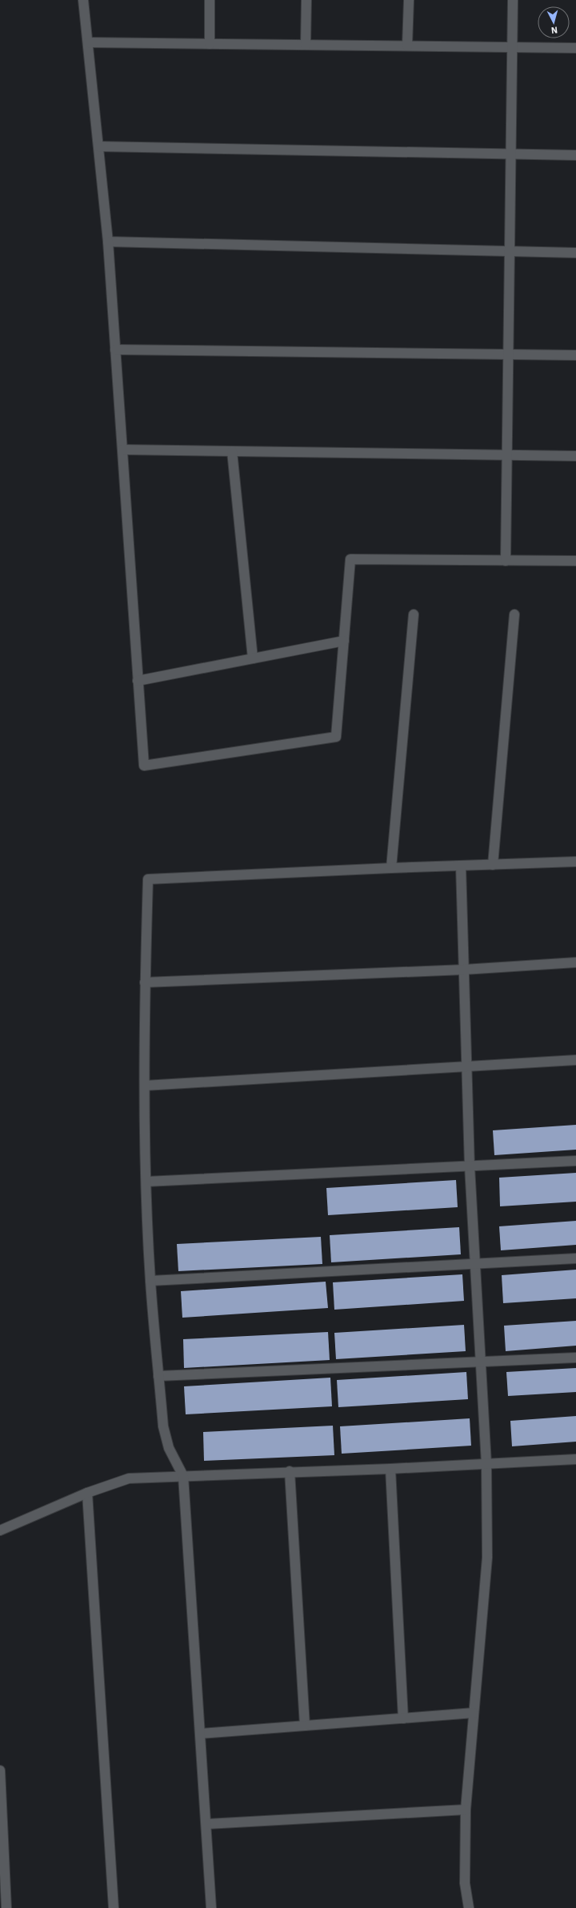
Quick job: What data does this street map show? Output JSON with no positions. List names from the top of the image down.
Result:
{
  "north": "bottom"
}
